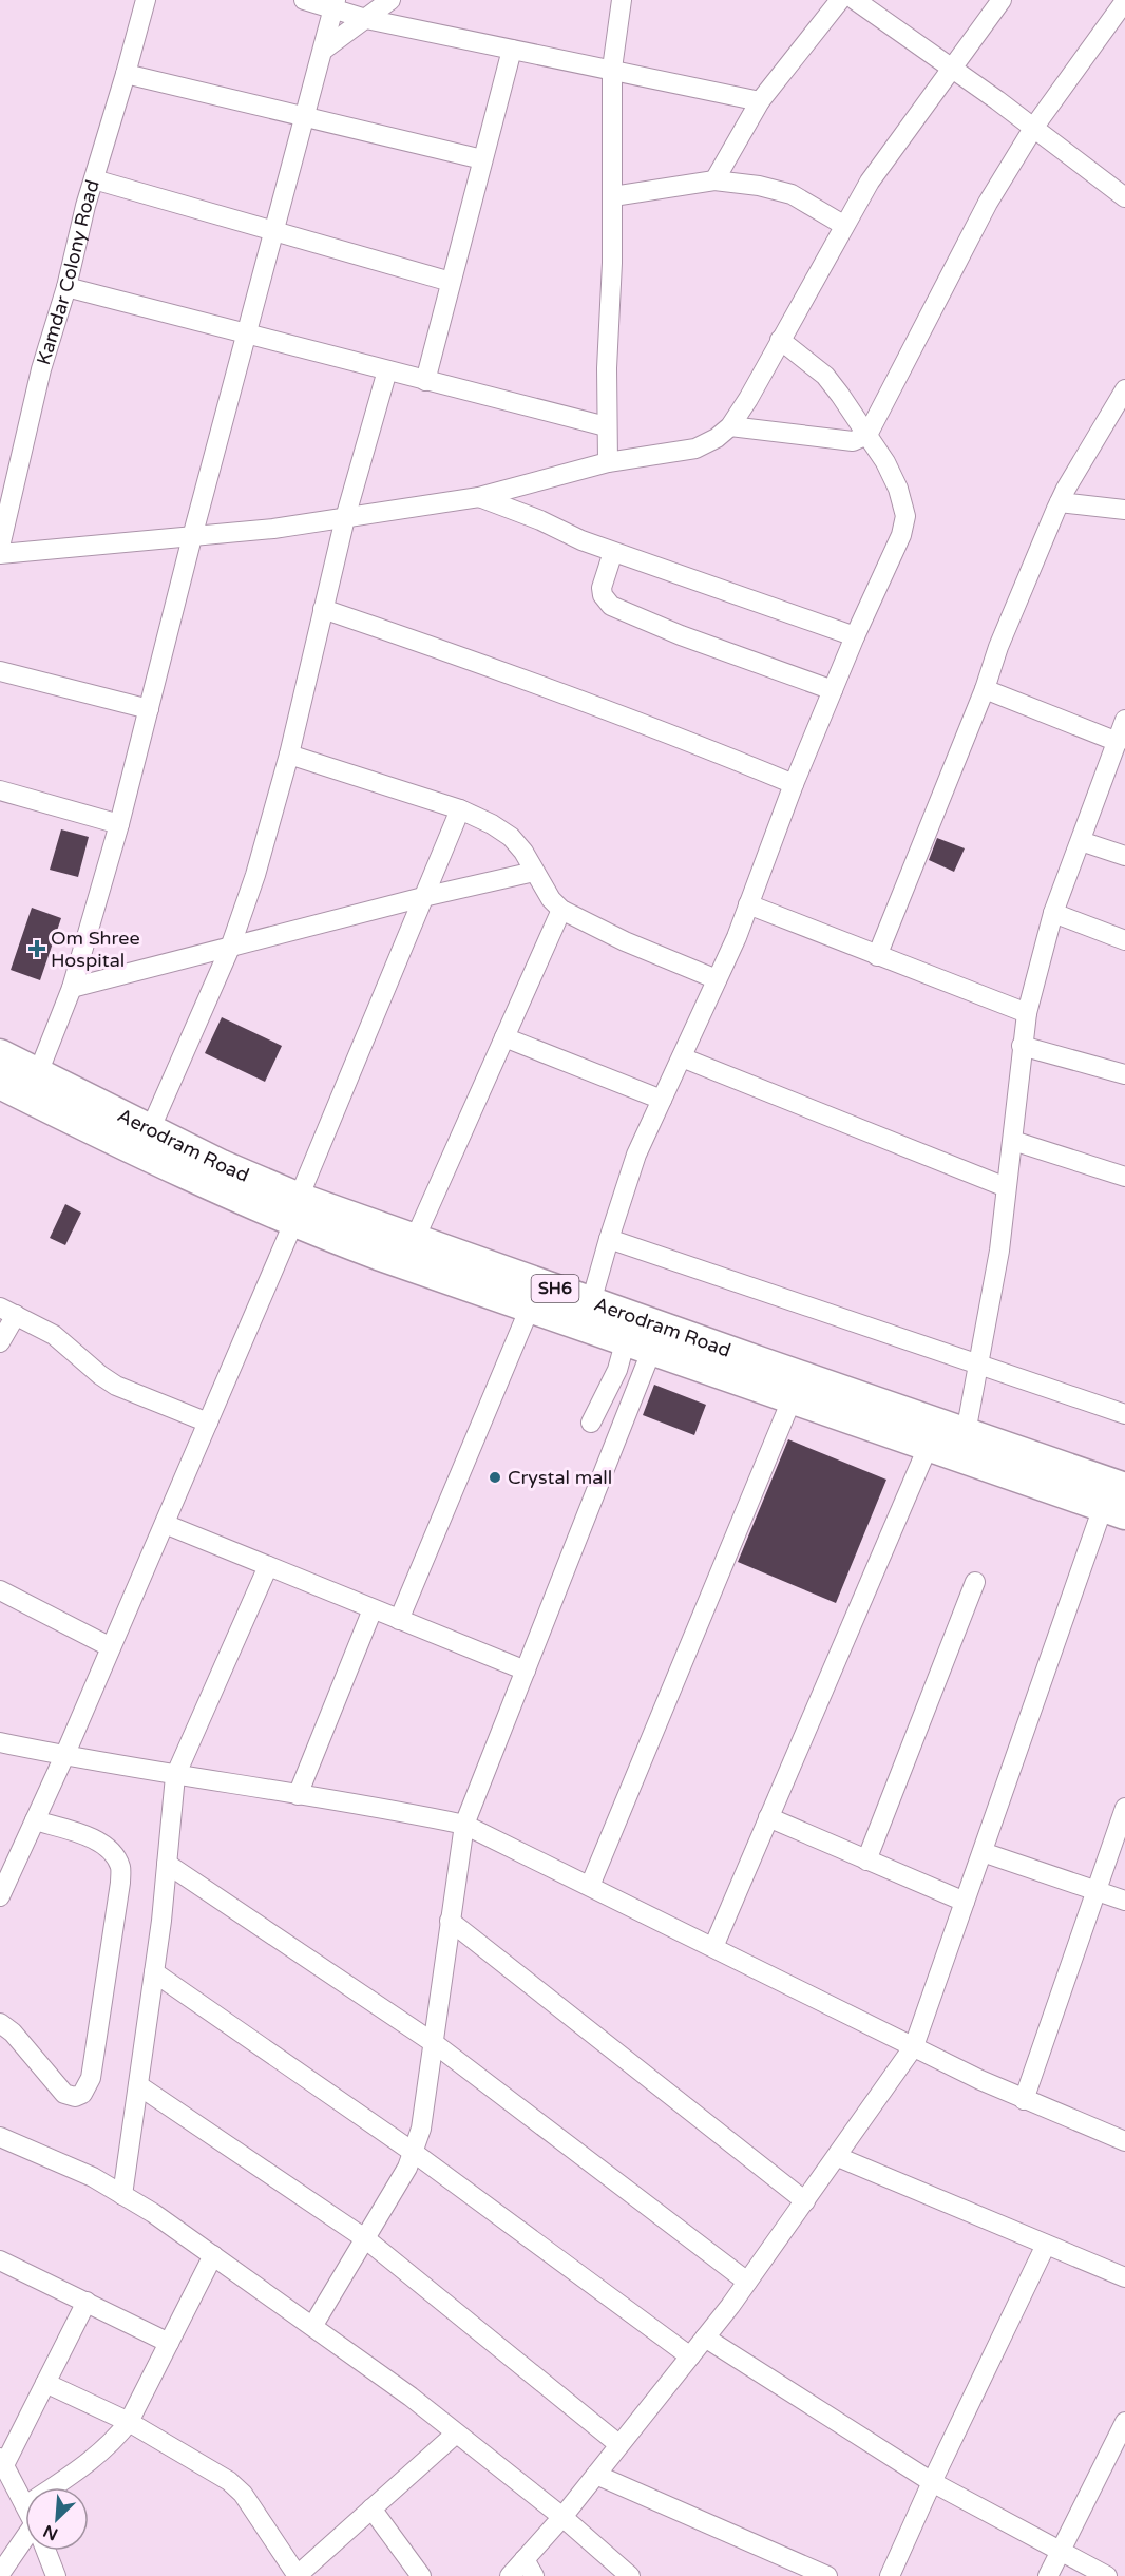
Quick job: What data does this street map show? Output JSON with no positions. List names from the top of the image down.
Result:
{
  "streets": {
    "main road": ["Aerodram Road", "SH6"],
    "street": ["Kamdar Colony Road"]
  },
  "places": {
    "health": ["Om Shree Hospital"],
    "other": ["Crystal mall"]
  },
  "north": "bottom left"
}
